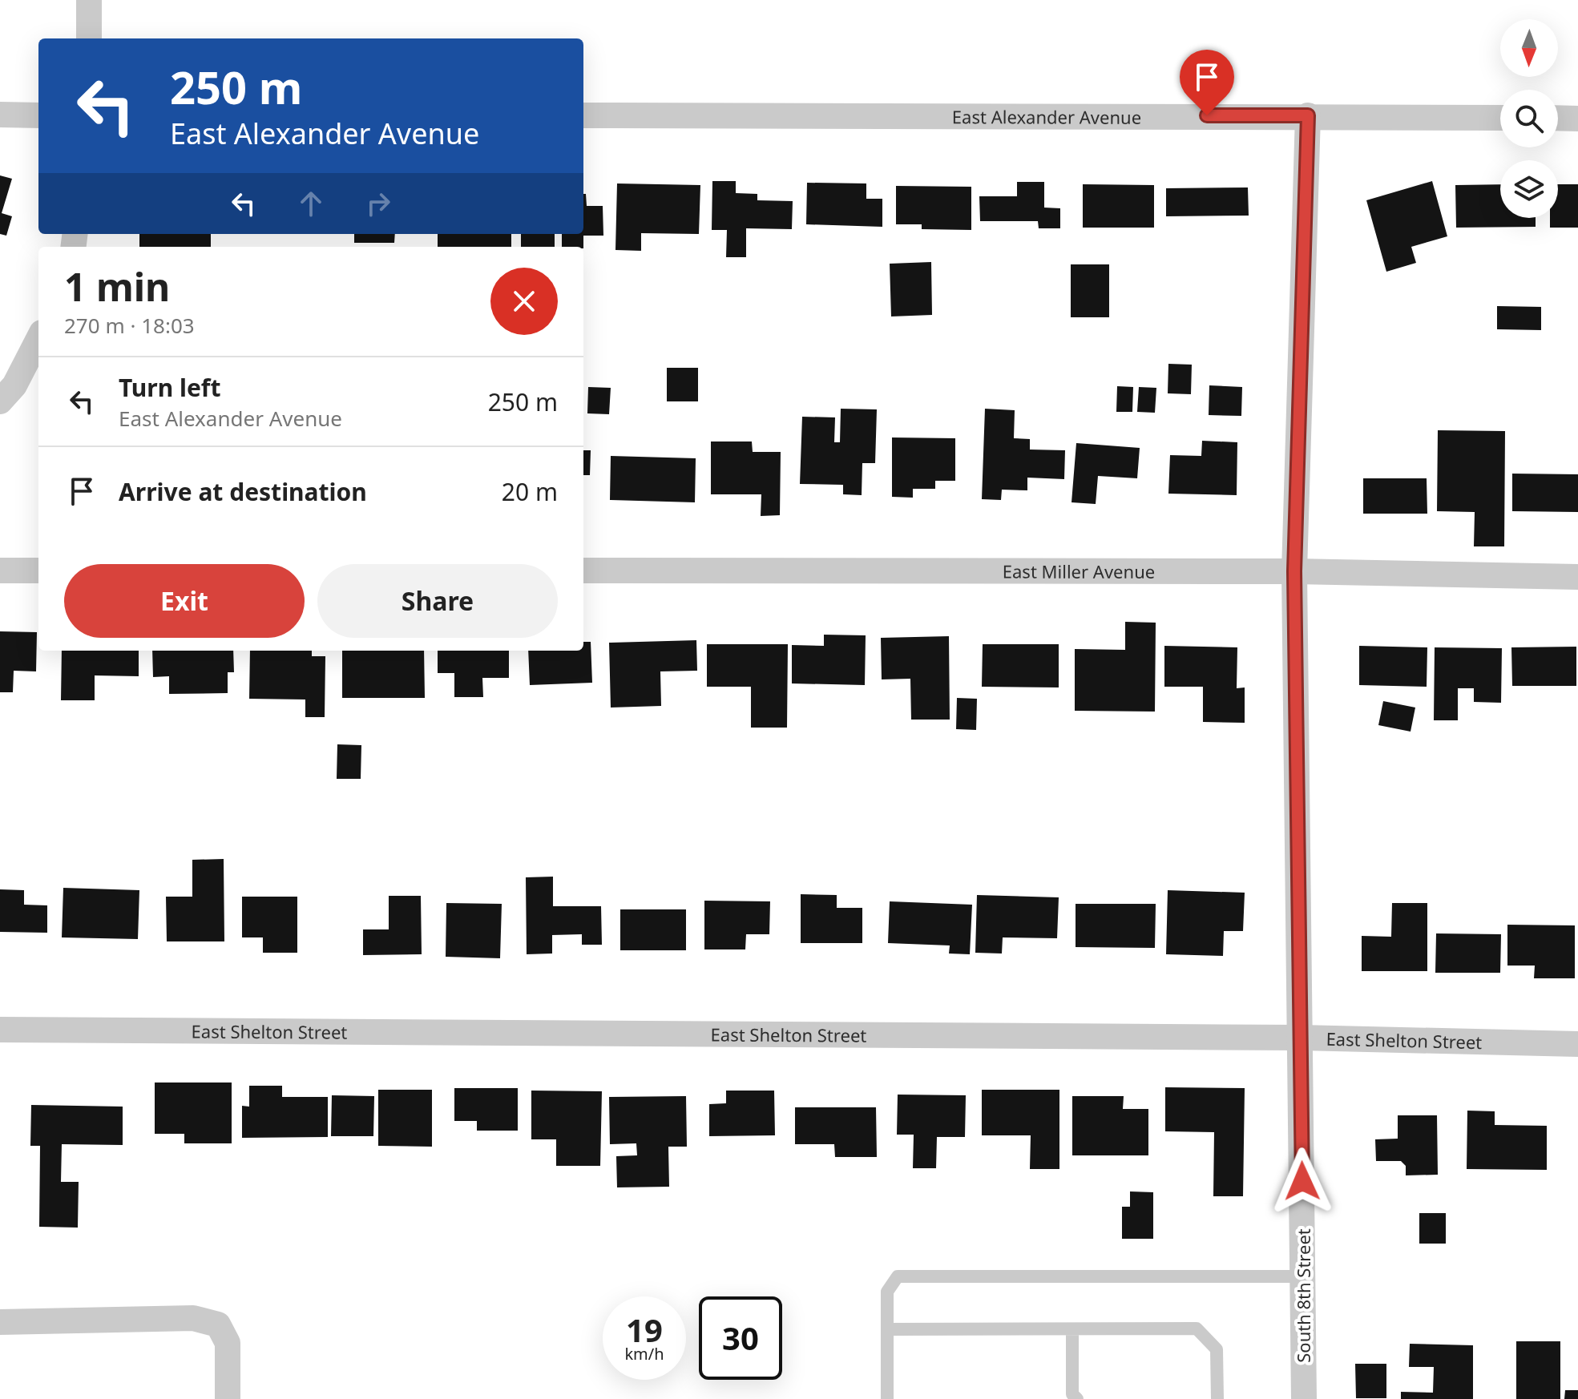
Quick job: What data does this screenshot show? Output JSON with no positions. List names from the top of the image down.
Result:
{
  "streets": {
    "street": [
      "East Alexander Avenue",
      "East Miller Avenue",
      "East Shelton Street",
      "South 8th Street"
    ]
  },
  "crossings": [
    ["East Alexander Avenue", "South 8th Street"],
    ["East Miller Avenue", "South 8th Street"],
    ["East Shelton Street", "South 8th Street"]
  ],
  "north": "bottom",
  "page": {
    "turn": ["250 m", "East Alexander Avenue"],
    "heading": ["1 min", "270 m · 18:03"],
    "list": [
      {
        "name": "Turn left",
        "note": "East Alexander Avenue",
        "value": "250 m"
      },
      {
        "name": "Arrive at destination",
        "value": "20 m"
      }
    ],
    "buttons": ["Exit", "Share"],
    "speed": "19 km/h",
    "limit": "30"
  }
}
